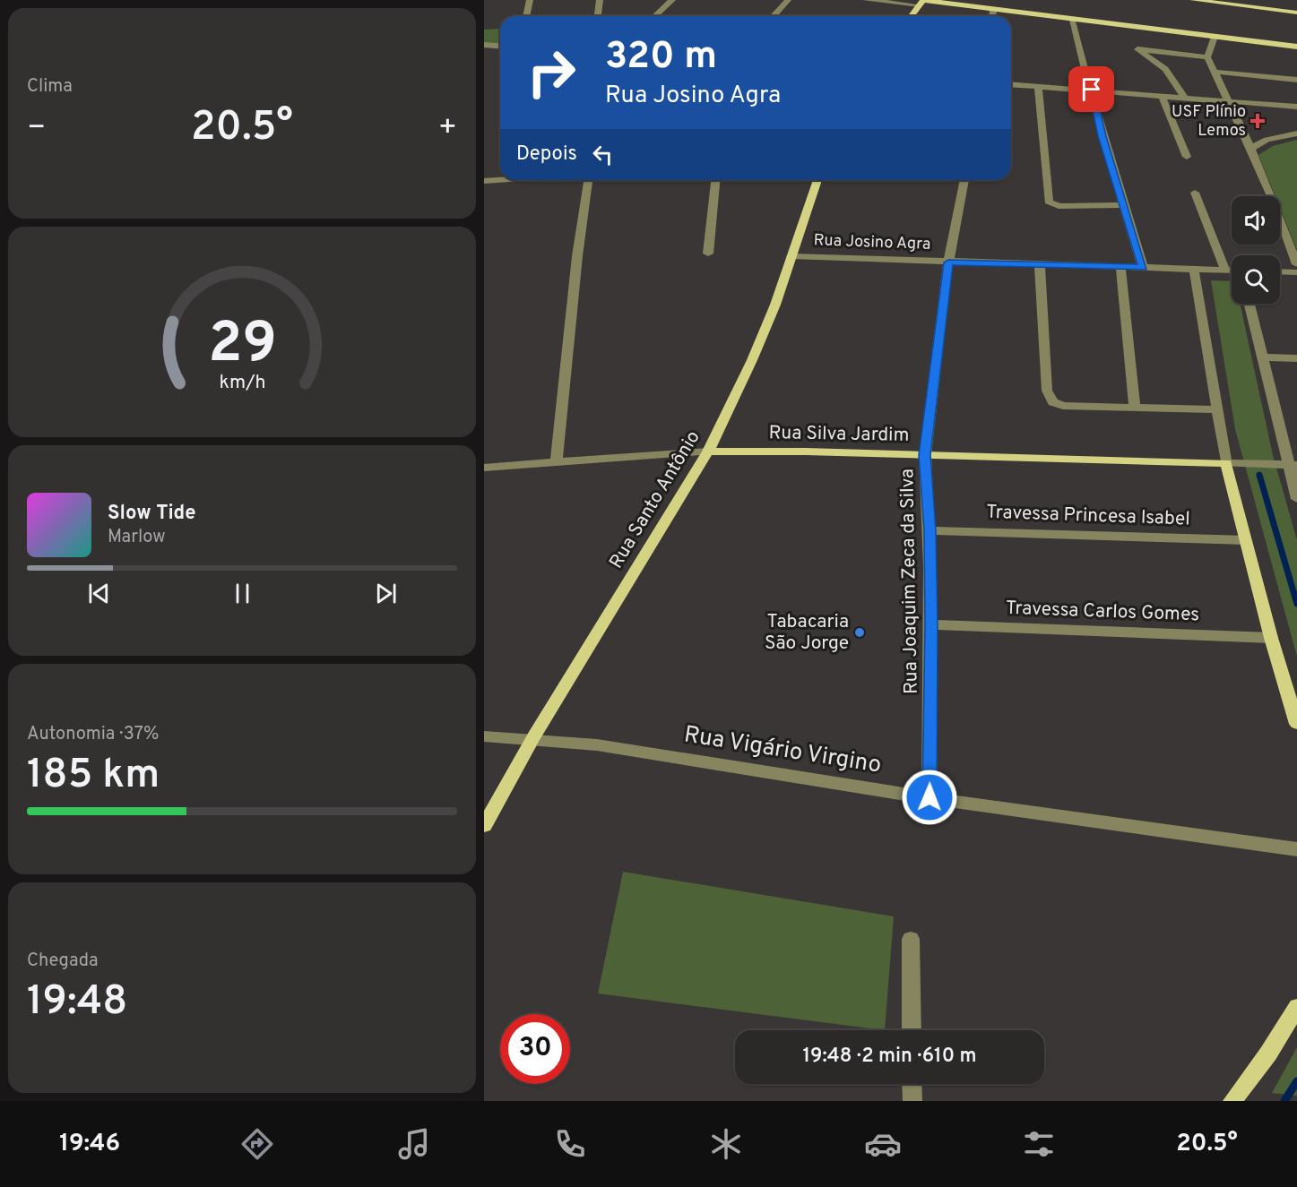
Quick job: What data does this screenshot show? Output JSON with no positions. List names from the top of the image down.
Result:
{
  "streets": {
    "main road": ["Rua Silva Jardim", "Rua Santo Antônio"],
    "street": [
      "Rua Josino Agra",
      "Travessa Princesa Isabel",
      "Rua Joaquim Zeca da Silva",
      "Travessa Carlos Gomes",
      "Rua Vigário Virgino"
    ]
  },
  "crossings": [
    ["Rua Josino Agra", "Rua Santo Antônio"],
    ["Rua Josino Agra", "Rua Joaquim Zeca da Silva"],
    ["Rua Silva Jardim", "Rua Santo Antônio"],
    ["Rua Silva Jardim", "Rua Joaquim Zeca da Silva"],
    ["Rua Santo Antônio", "Rua Vigário Virgino"],
    ["Travessa Princesa Isabel", "Rua Joaquim Zeca da Silva"],
    ["Rua Joaquim Zeca da Silva", "Travessa Carlos Gomes"],
    ["Rua Joaquim Zeca da Silva", "Rua Vigário Virgino"]
  ],
  "places": {
    "health": ["USF Plínio Lemos"],
    "other": ["Tabacaria São Jorge"]
  },
  "page": {
    "tile": [
      "Clima",
      ["Autonomia · 37%", "185 km"],
      ["Chegada", "19:48"]
    ],
    "turn": ["320 m", "Rua Josino Agra"],
    "heat": ["−", "20.5°", "+"],
    "then": "Depois",
    "song": ["Slow Tide", "Marlow"],
    "limit": "30",
    "trip": "19:48 · 2 min · 610 m",
    "tabs": ["19:46", "20.5°"],
    "gauge": ["29", "km/h"]
  }
}
